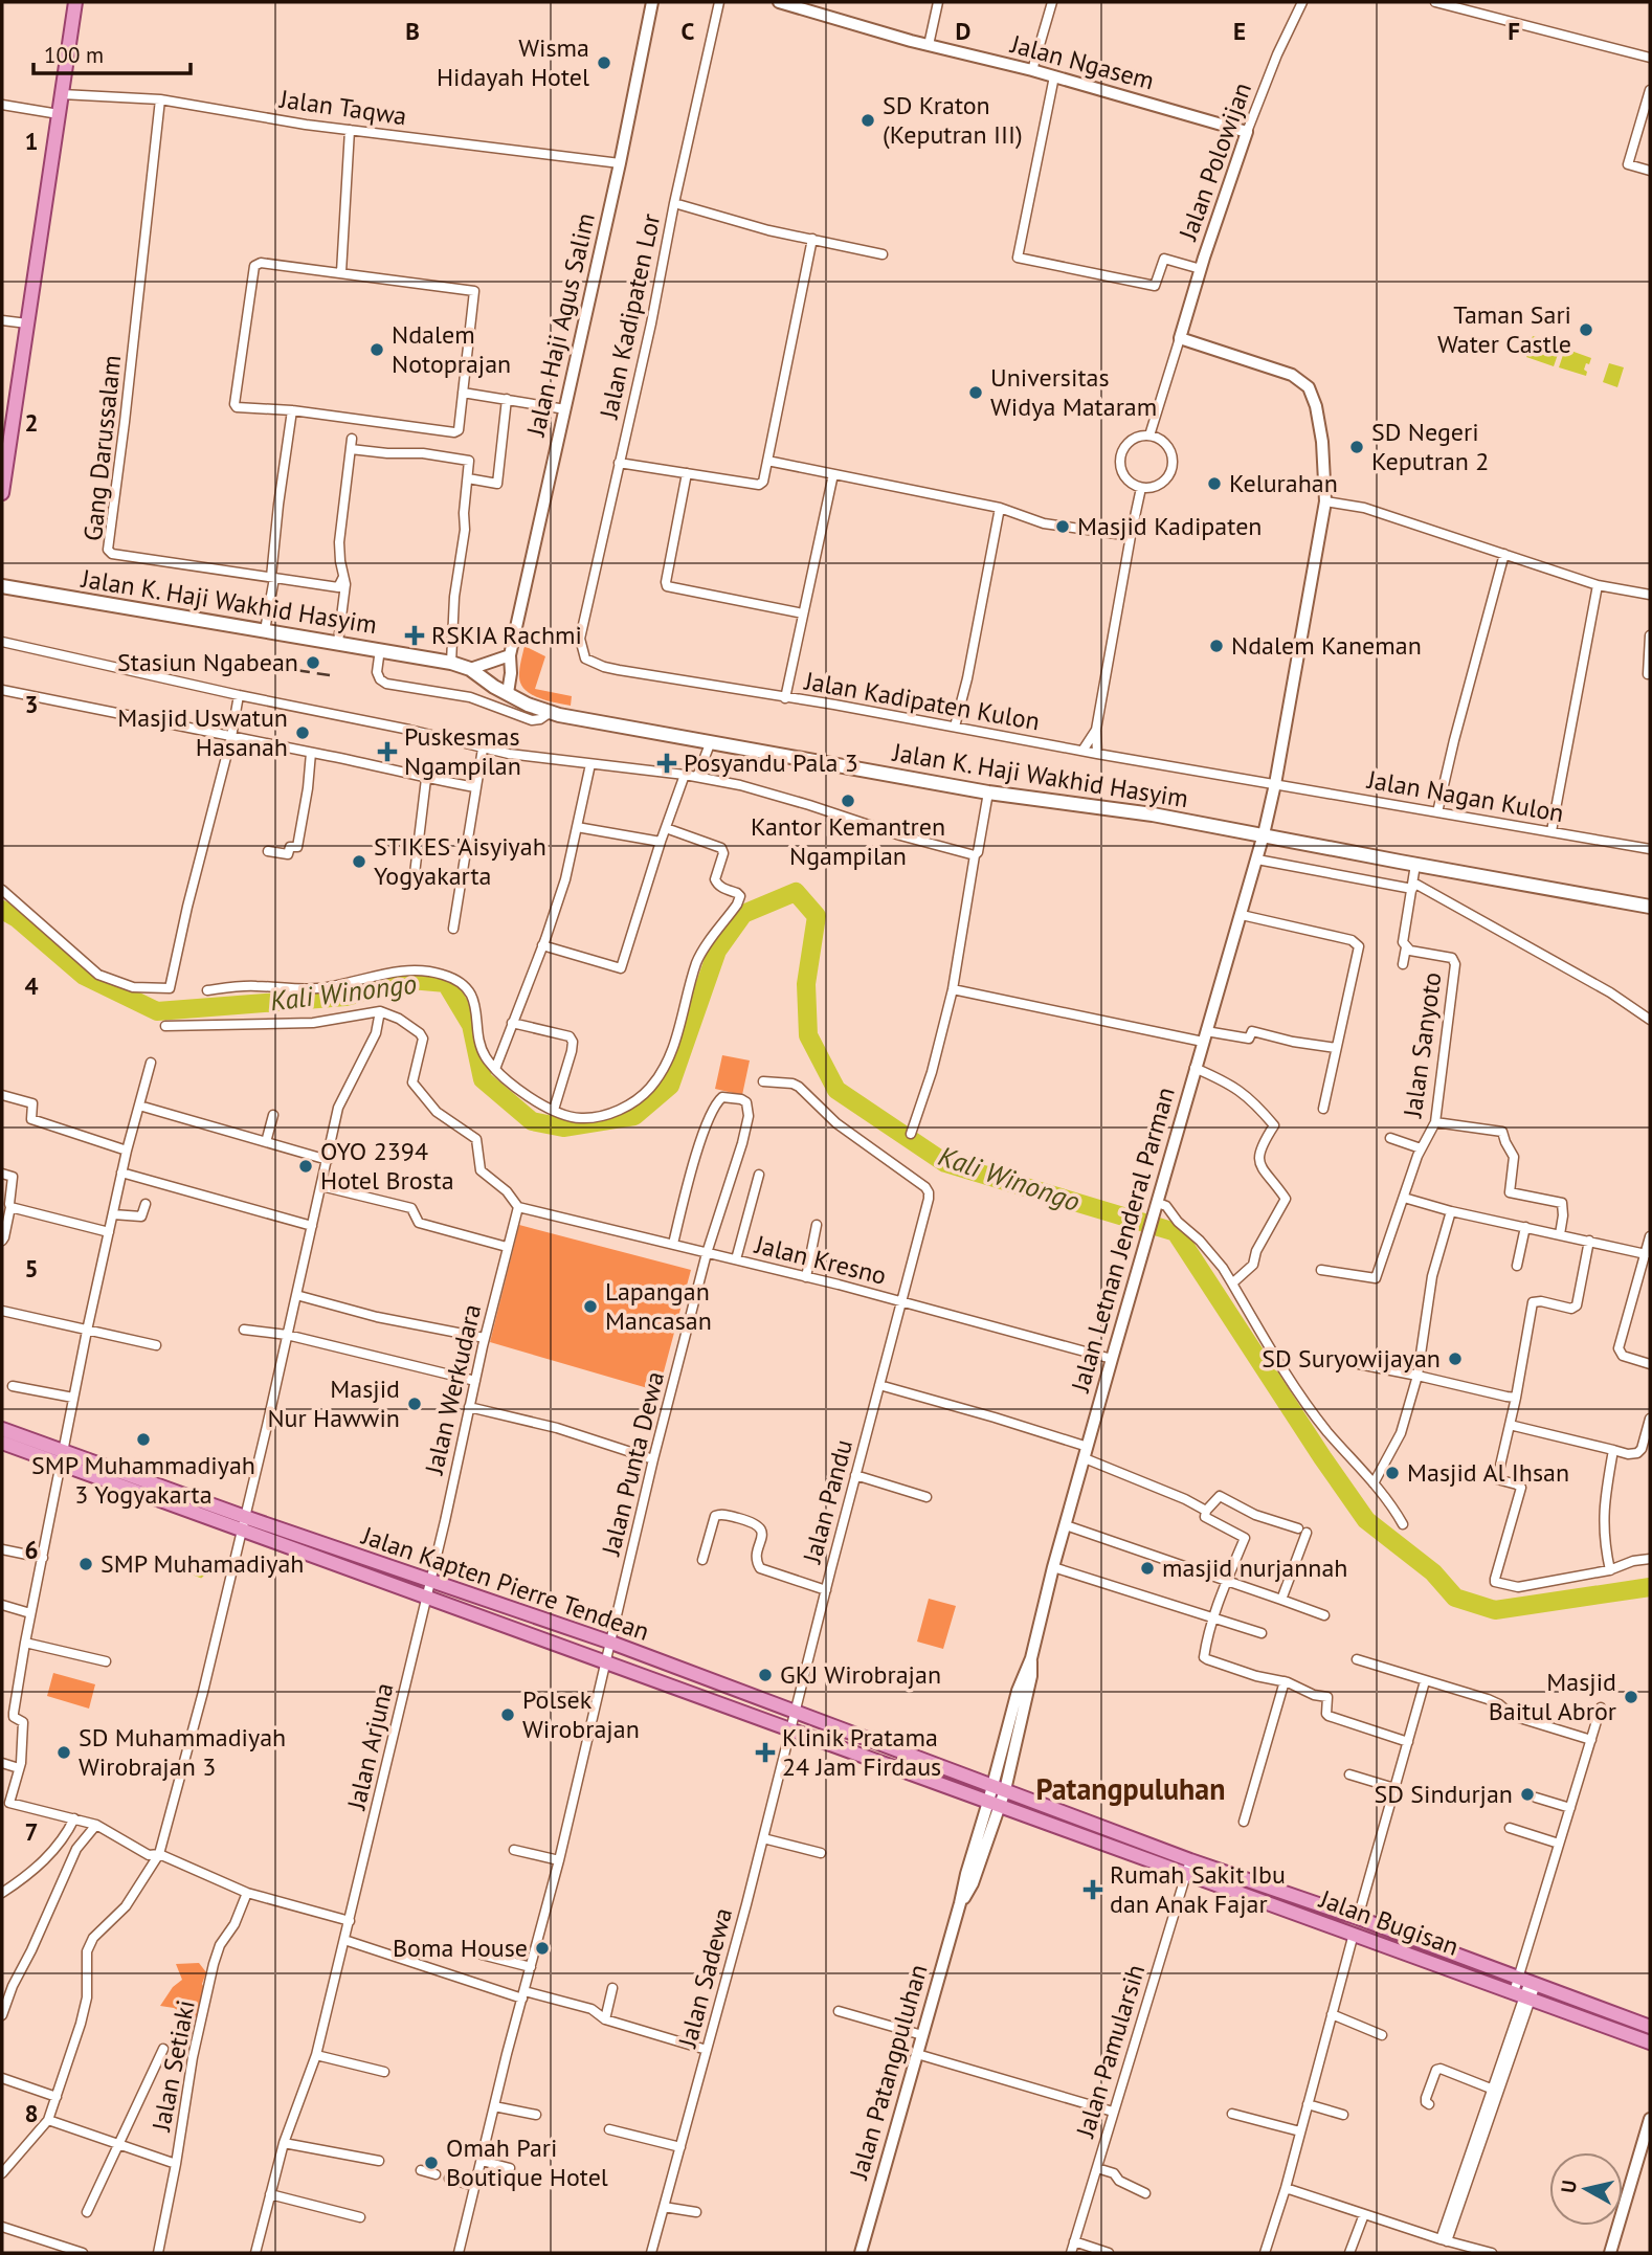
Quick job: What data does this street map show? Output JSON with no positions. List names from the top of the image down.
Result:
{
  "streets": {
    "main road": ["Jalan K. Haji Wakhid Hasyim", "Jalan Kapten Pierre Tendean", "Jalan Bugisan"],
    "street": [
      "Jalan Ngasem",
      "Jalan Taqwa",
      "Jalan Polowijan",
      "Jalan Kadipaten Lor",
      "Jalan Haji Agus Salim",
      "Gang Darussalam",
      "Jalan Kadipaten Kulon",
      "Jalan Nagan Kulon",
      "Jalan Sanyoto",
      "Jalan Letnan Jenderal Parman",
      "Jalan Kresno",
      "Jalan Werkudara",
      "Jalan Punta Dewa",
      "Jalan Pandu",
      "Jalan Arjuna",
      "Jalan Sadewa",
      "Jalan Pamularsih",
      "Jalan Setiaki",
      "Jalan Patangpuluhan"
    ]
  },
  "crossings": [
    ["Jalan Ngasem", "Jalan Polowijan"],
    ["Jalan Taqwa", "Jalan Haji Agus Salim"],
    ["Jalan Taqwa", "Gang Darussalam"],
    ["Jalan Polowijan", "Jalan Letnan Jenderal Parman"],
    ["Jalan Kadipaten Lor", "Jalan Kadipaten Kulon"],
    ["Jalan Haji Agus Salim", "Jalan K. Haji Wakhid Hasyim"],
    ["Jalan K. Haji Wakhid Hasyim", "Jalan Sanyoto"],
    ["Jalan K. Haji Wakhid Hasyim", "Jalan Letnan Jenderal Parman"],
    ["Jalan Kadipaten Kulon", "Jalan Nagan Kulon"],
    ["Jalan Kadipaten Kulon", "Jalan Letnan Jenderal Parman"],
    ["Jalan Nagan Kulon", "Jalan Letnan Jenderal Parman"],
    ["Jalan Letnan Jenderal Parman", "Jalan Kresno"],
    ["Jalan Letnan Jenderal Parman", "Jalan Kapten Pierre Tendean"],
    ["Jalan Letnan Jenderal Parman", "Jalan Bugisan"],
    ["Jalan Letnan Jenderal Parman", "Jalan Patangpuluhan"],
    ["Jalan Kresno", "Jalan Werkudara"],
    ["Jalan Kresno", "Jalan Punta Dewa"],
    ["Jalan Kresno", "Jalan Pandu"],
    ["Jalan Werkudara", "Jalan Kapten Pierre Tendean"],
    ["Jalan Werkudara", "Jalan Arjuna"],
    ["Jalan Punta Dewa", "Jalan Kapten Pierre Tendean"],
    ["Jalan Pandu", "Jalan Kapten Pierre Tendean"],
    ["Jalan Pandu", "Jalan Sadewa"],
    ["Jalan Kapten Pierre Tendean", "Jalan Arjuna"],
    ["Jalan Kapten Pierre Tendean", "Jalan Bugisan"],
    ["Jalan Kapten Pierre Tendean", "Jalan Sadewa"],
    ["Jalan Kapten Pierre Tendean", "Jalan Patangpuluhan"],
    ["Jalan Bugisan", "Jalan Pamularsih"],
    ["Jalan Bugisan", "Jalan Patangpuluhan"]
  ],
  "districts": ["Patangpuluhan"],
  "water": ["Kali Winongo"],
  "places": {
    "other": [
      "Wisma Hidayah Hotel",
      "SD Kraton (Keputran III)",
      "Taman Sari Water Castle",
      "Ndalem Notoprajan",
      "Universitas Widya Mataram",
      "SD Negeri Keputran 2",
      "Kelurahan",
      "Masjid Kadipaten",
      "Ndalem Kaneman",
      "Stasiun Ngabean",
      "Masjid Uswatun Hasanah",
      "Kantor Kemantren Ngampilan",
      "STIKES 'Aisyiyah Yogyakarta",
      "OYO 2394 Hotel Brosta",
      "Lapangan Mancasan",
      "SD Suryowijayan",
      "Masjid Nur Hawwin",
      "SMP Muhammadiyah 3 Yogyakarta",
      "Masjid Al Ihsan",
      "SMP Muhamadiyah",
      "masjid nurjannah",
      "GKJ Wirobrajan",
      "Masjid Baitul Abror",
      "Polsek Wirobrajan",
      "SD Muhammadiyah Wirobrajan 3",
      "SD Sindurjan",
      "Boma House",
      "Omah Pari Boutique Hotel"
    ],
    "health": [
      "RSKIA Rachmi",
      "Puskesmas Ngampilan",
      "Posyandu Pala 3",
      "Klinik Pratama 24 Jam Firdaus",
      "Rumah Sakit Ibu dan Anak Fajar"
    ]
  },
  "scale_bar": "100 m",
  "north": "left",
  "grid": {
    "columns": [
      "B",
      "C",
      "D",
      "E",
      "F"
    ],
    "rows": [
      "1",
      "2",
      "3",
      "4",
      "5",
      "6",
      "7",
      "8"
    ]
  }
}
